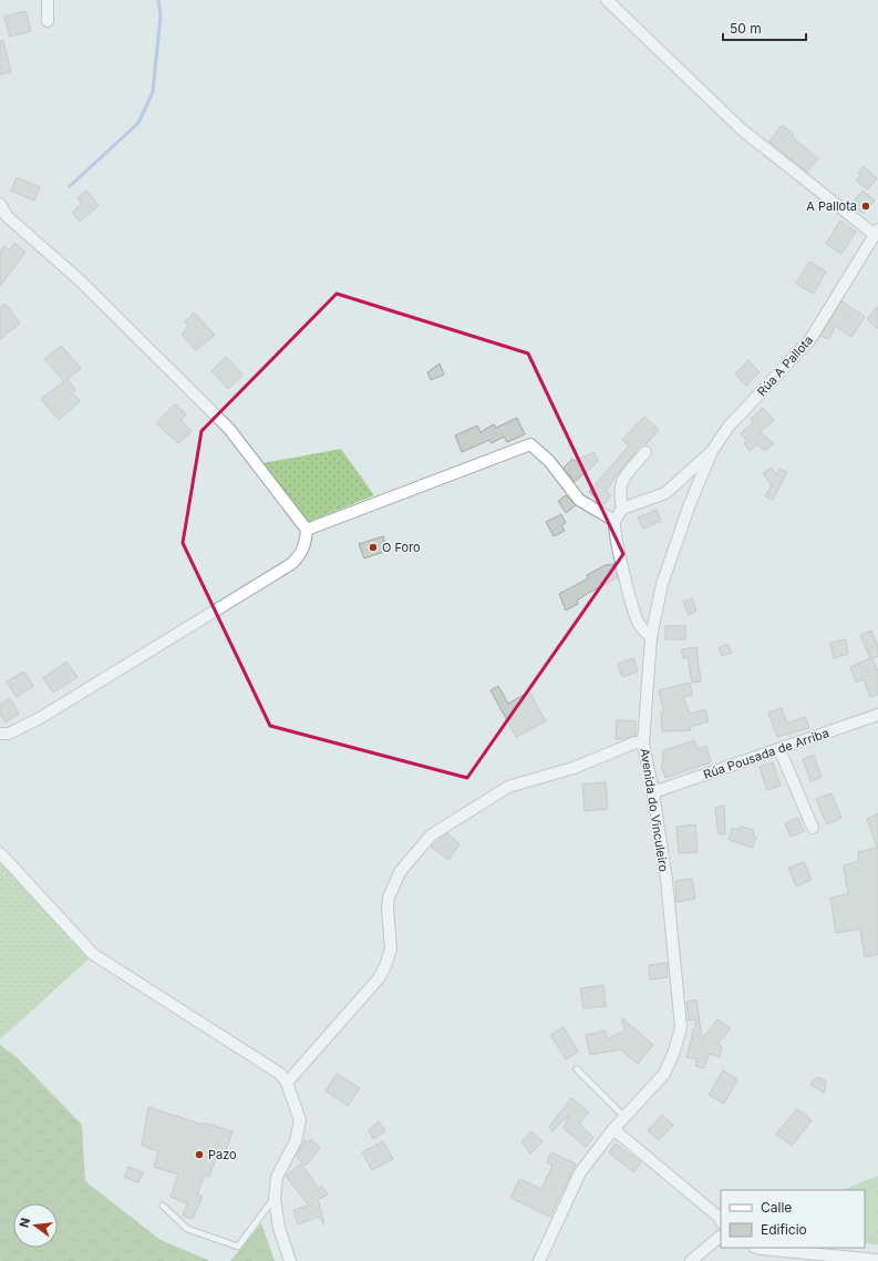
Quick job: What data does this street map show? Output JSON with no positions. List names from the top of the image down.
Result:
{
  "streets": {
    "street": ["Rúa A Pallota", "Rúa Pousada de Arriba", "Avenida do Vinculeiro"]
  },
  "crossings": [
    ["Rúa A Pallota", "Avenida do Vinculeiro"],
    ["Rúa Pousada de Arriba", "Avenida do Vinculeiro"]
  ],
  "places": ["A Pallota", "O Foro", "Pazo"],
  "legend": ["Calle", "Edificio"],
  "scale_bar": "50 m",
  "north": "left"
}
